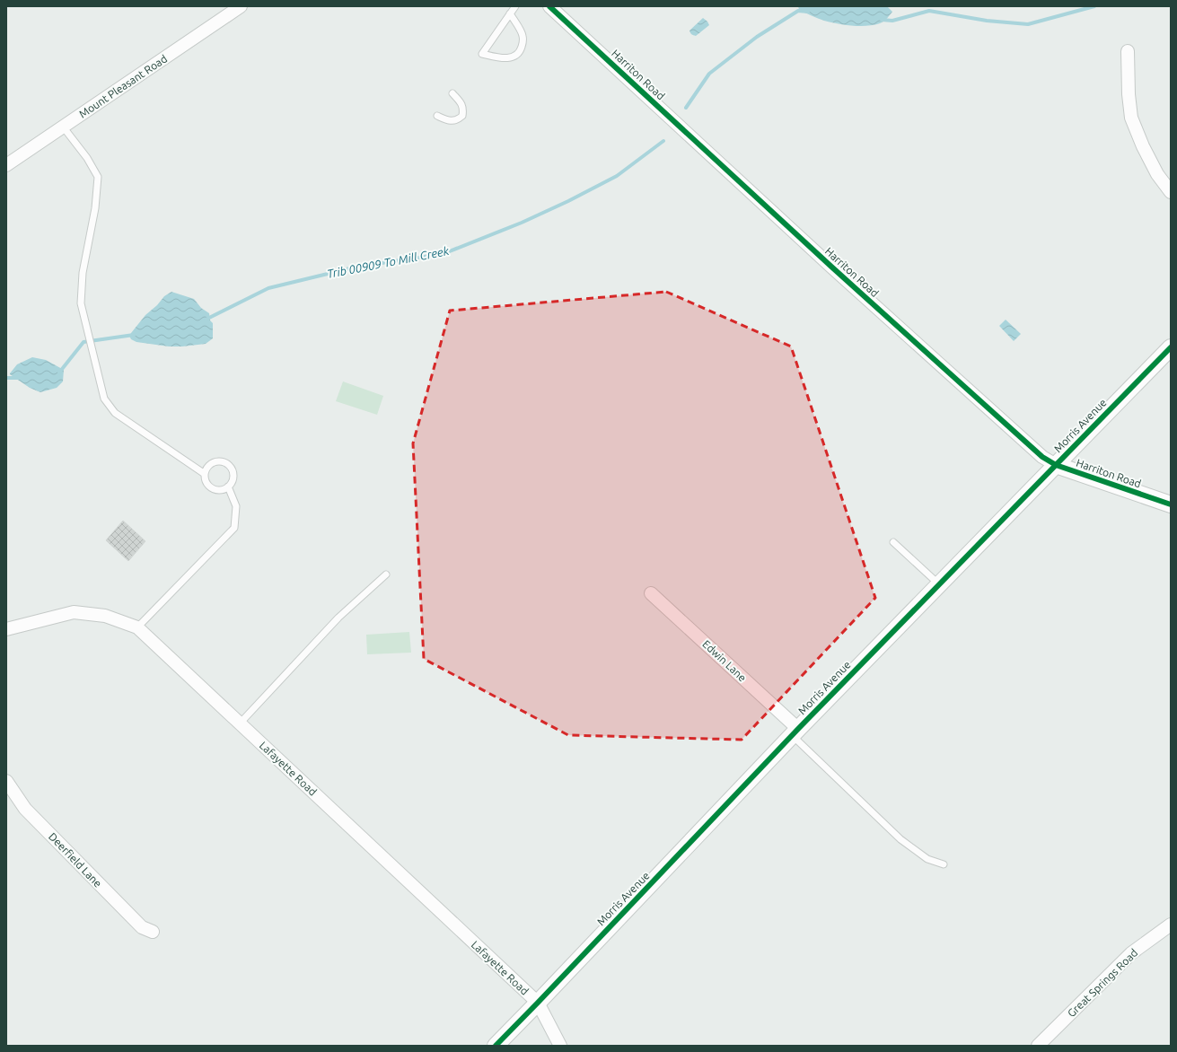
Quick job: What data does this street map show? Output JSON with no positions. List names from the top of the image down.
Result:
{
  "streets": {
    "street": [
      "Harriton Road",
      "Mount Pleasant Road",
      "Morris Avenue",
      "Edwin Lane",
      "Lafayette Road",
      "Deerfield Lane",
      "Great Springs Road"
    ]
  },
  "crossings": [
    ["Harriton Road", "Morris Avenue"],
    ["Morris Avenue", "Edwin Lane"],
    ["Morris Avenue", "Lafayette Road"]
  ],
  "water": ["Trib 00909 To Mill Creek"]
}
